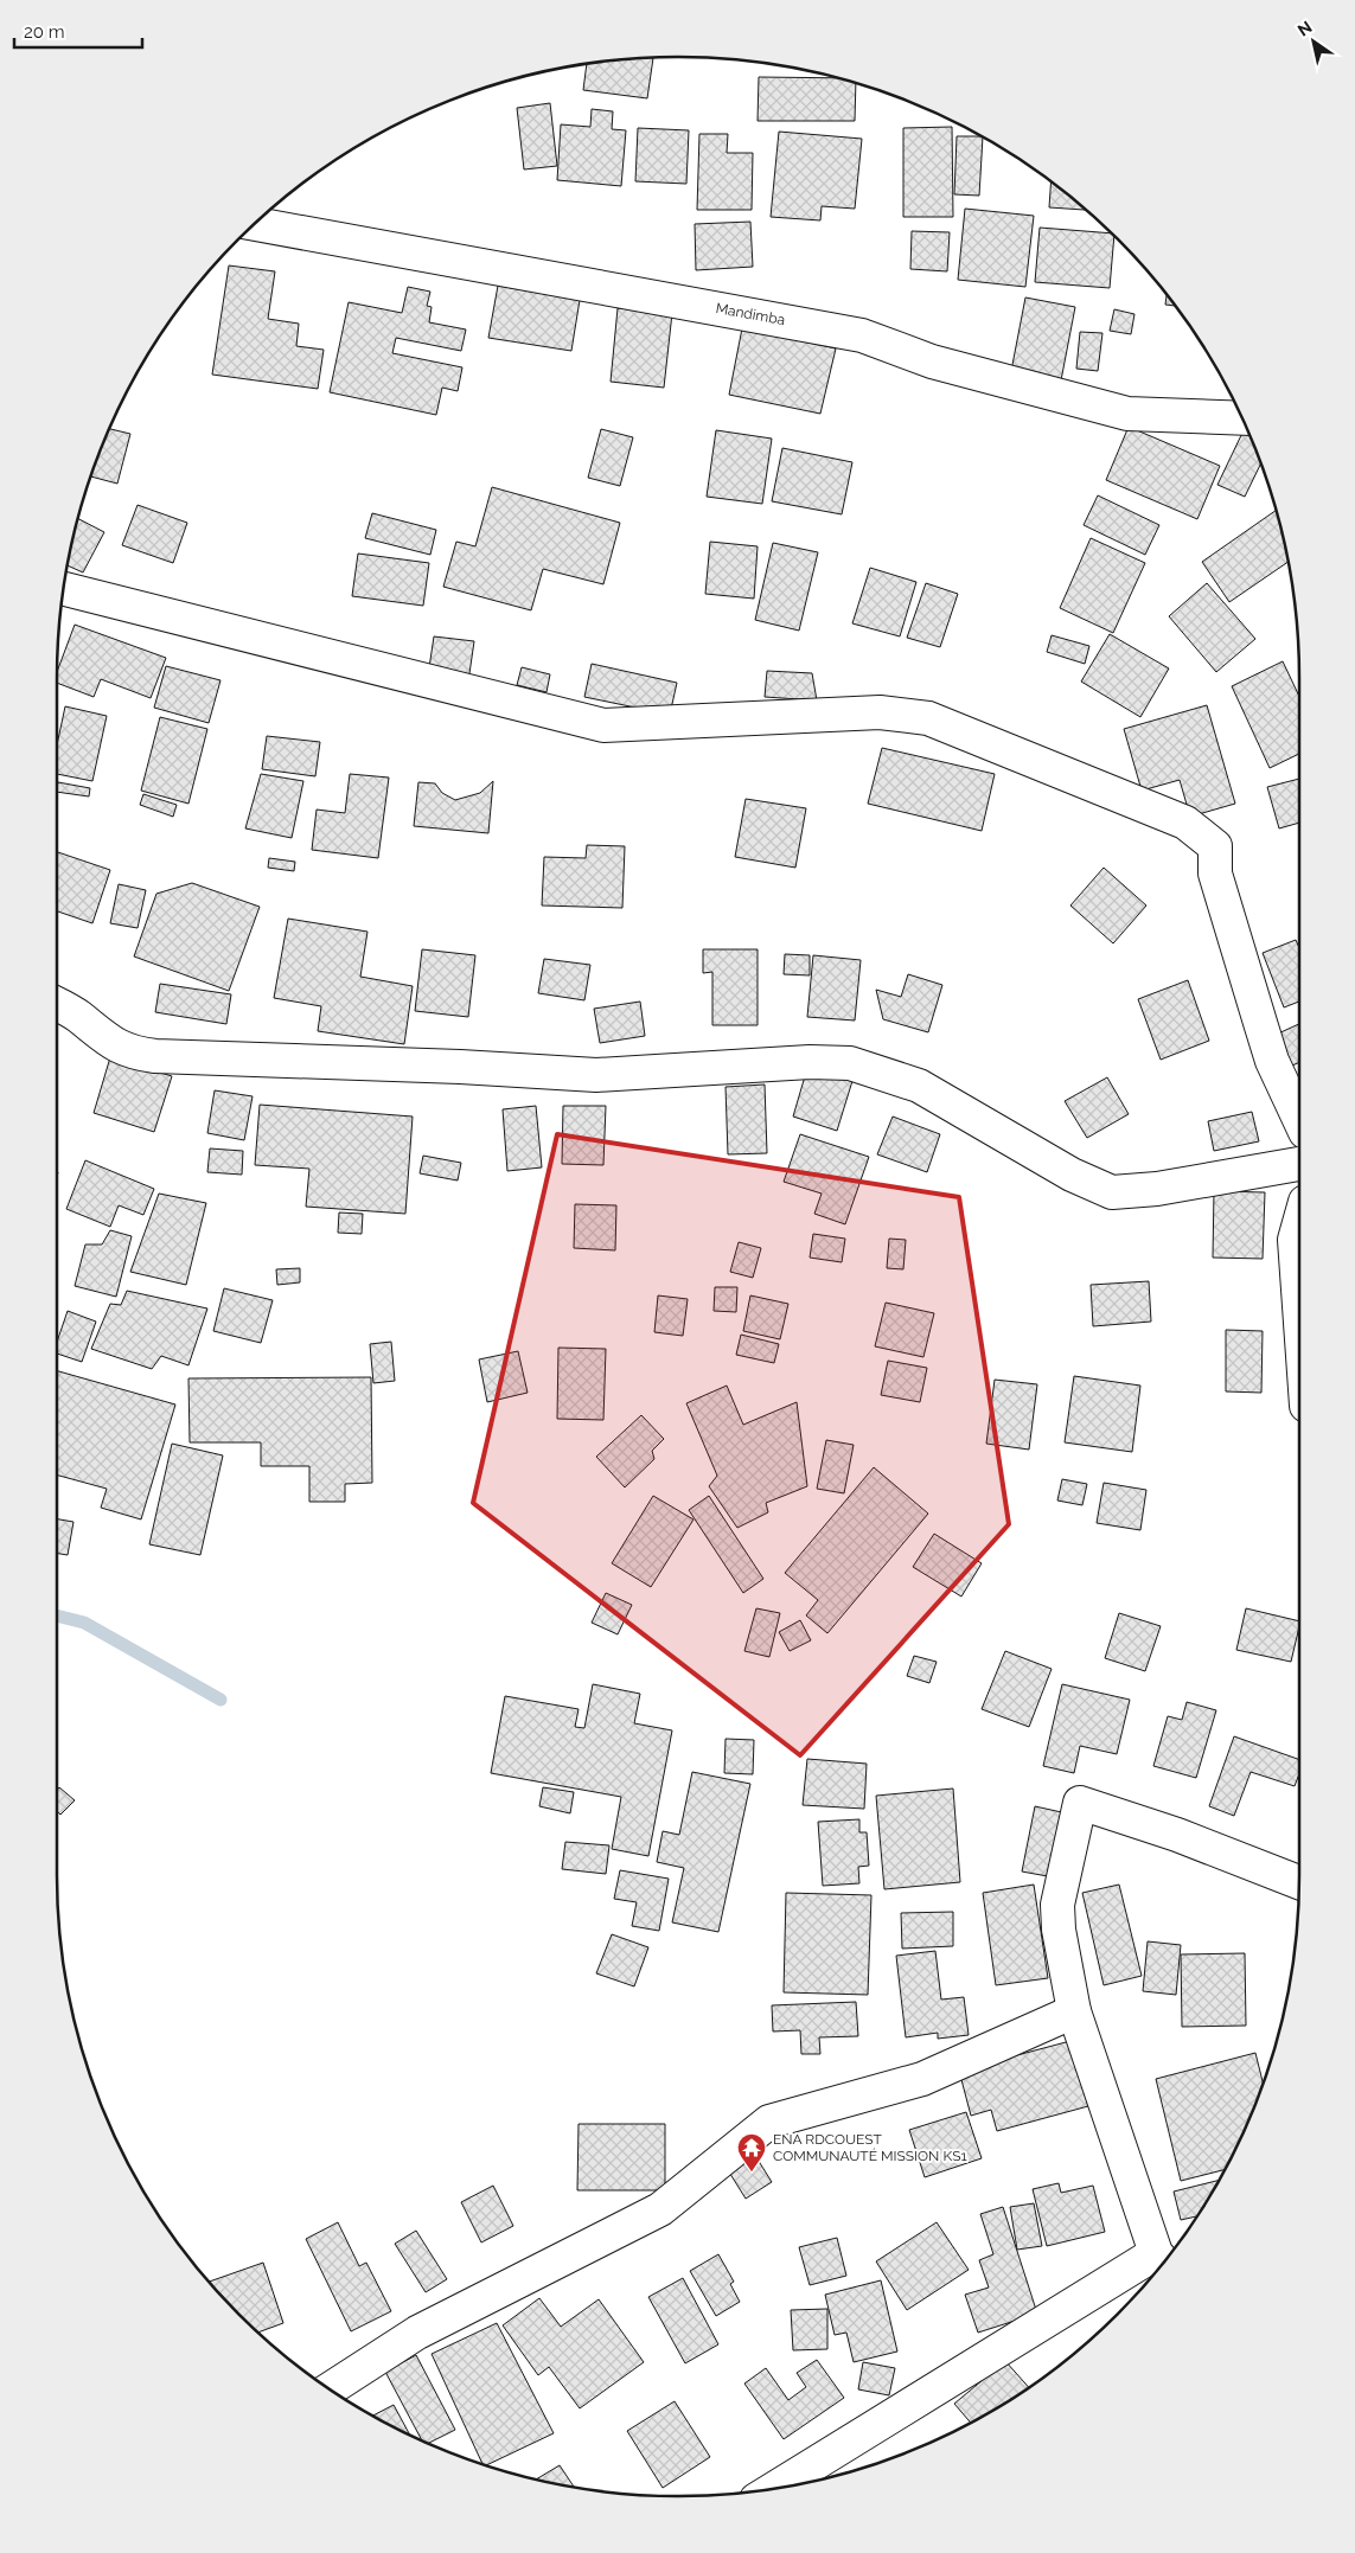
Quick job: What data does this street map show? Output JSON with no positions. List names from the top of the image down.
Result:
{
  "streets": {
    "street": ["Mandimba"]
  },
  "places": {
    "temple": ["ENA RDCOUEST COMMUNAUTÉ MISSION KS1"]
  },
  "scale_bar": "20 m",
  "north": "top left"
}
